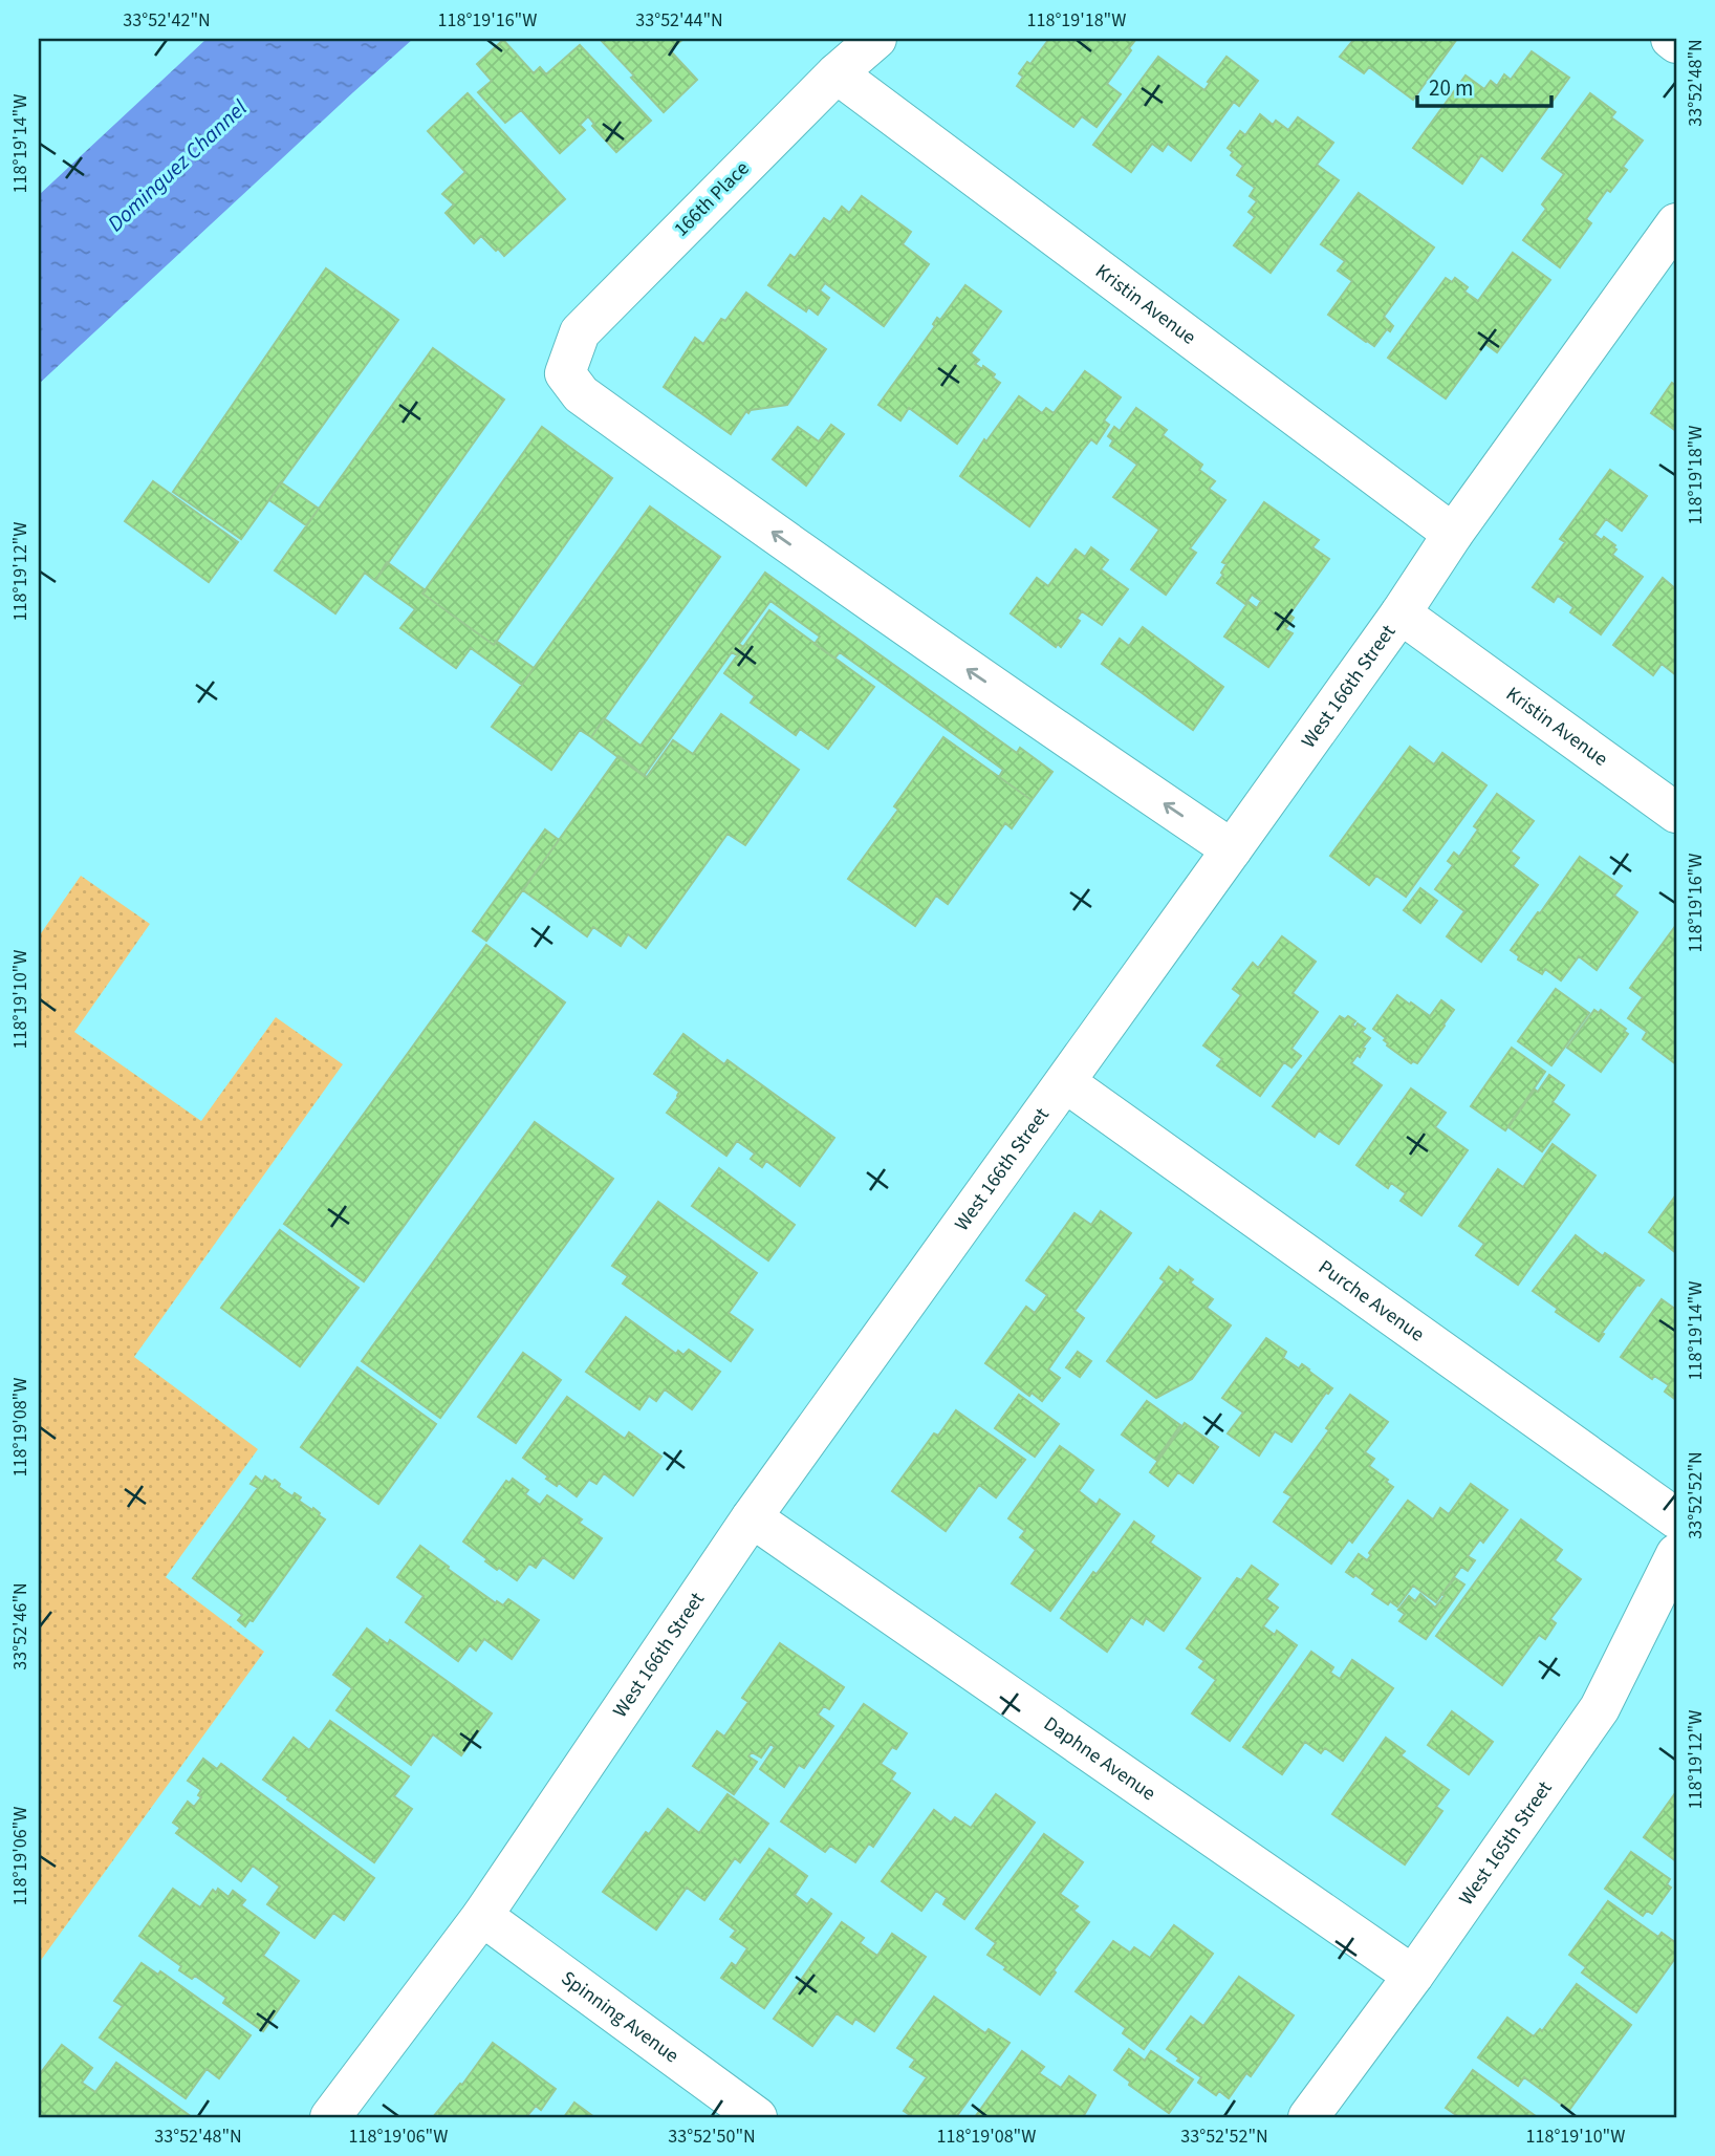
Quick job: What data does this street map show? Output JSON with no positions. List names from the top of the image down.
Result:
{
  "streets": {
    "street": [
      "166th Place",
      "Kristin Avenue",
      "West 166th Street",
      "Purche Avenue",
      "Daphne Avenue",
      "West 165th Street",
      "Spinning Avenue"
    ]
  },
  "crossings": [
    ["166th Place", "Kristin Avenue"],
    ["166th Place", "West 166th Street"],
    ["Kristin Avenue", "West 166th Street"],
    ["West 166th Street", "Purche Avenue"],
    ["West 166th Street", "Daphne Avenue"],
    ["West 166th Street", "Spinning Avenue"],
    ["Daphne Avenue", "West 165th Street"]
  ],
  "water": ["Dominguez Channel"],
  "scale_bar": "20 m",
  "coordinates": [
    "33°52'42\"N",
    "118°19'16\"W",
    "33°52'44\"N",
    "118°19'18\"W",
    "33°52'48\"N",
    "118°19'14\"W",
    "118°19'12\"W",
    "118°19'10\"W",
    "118°19'08\"W",
    "33°52'52\"N",
    "33°52'46\"N",
    "118°19'06\"W",
    "33°52'50\"N"
  ]
}
